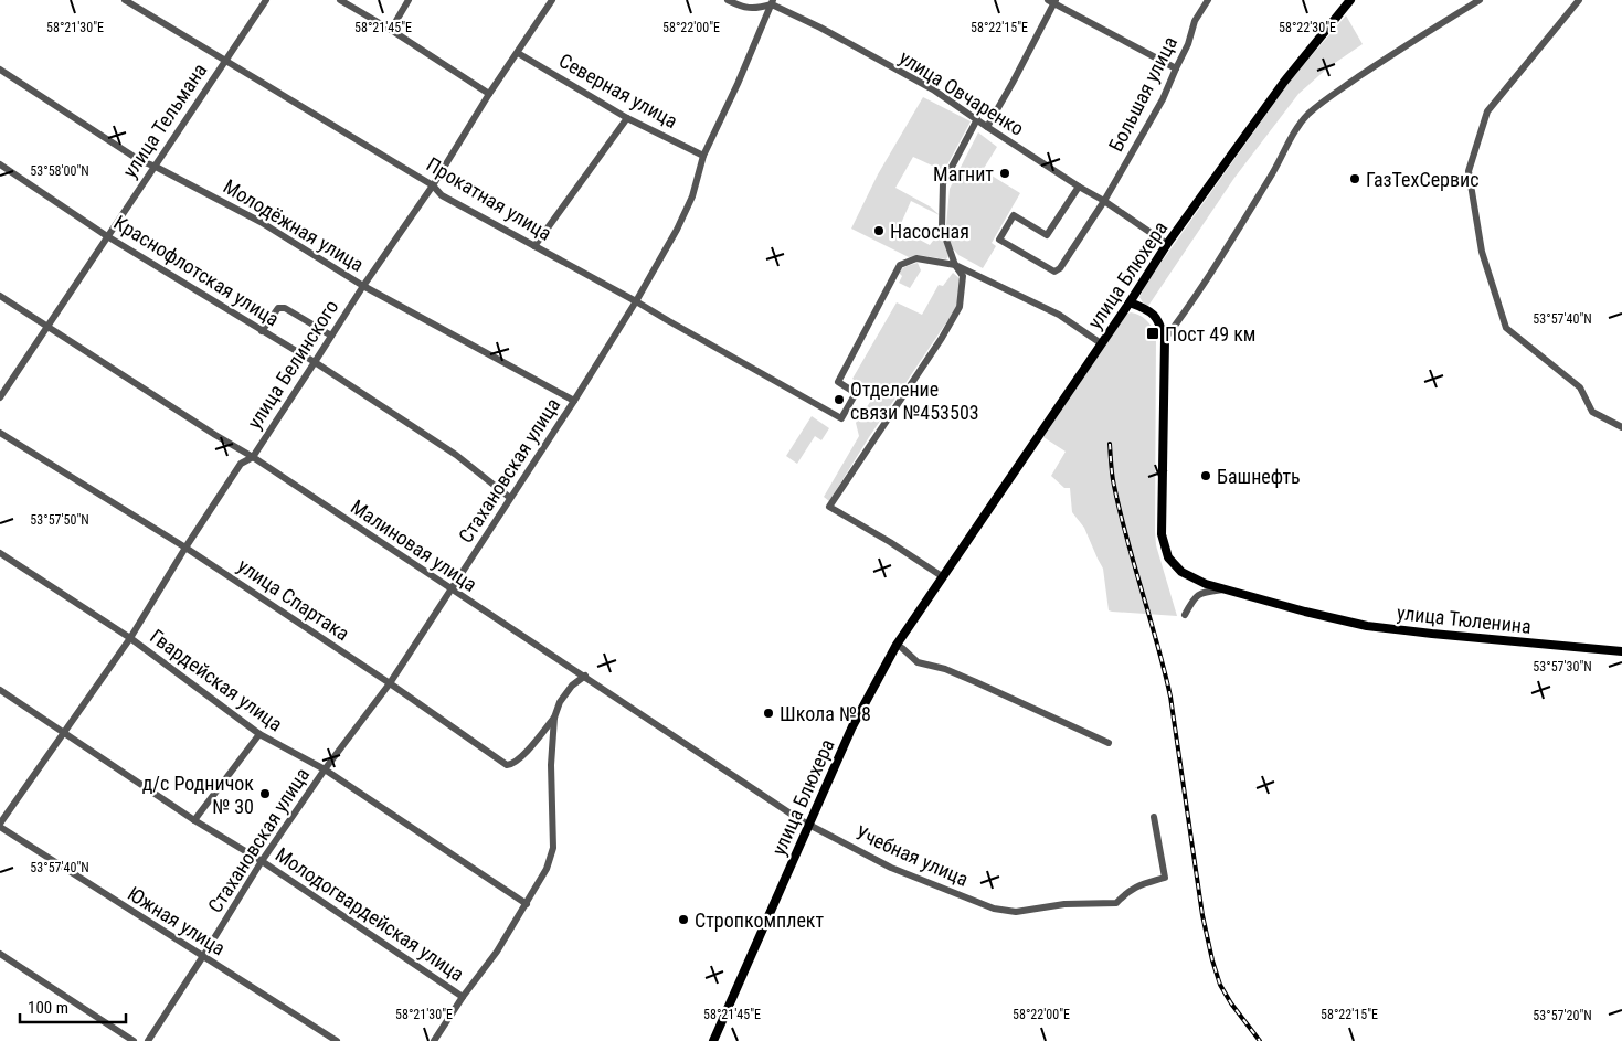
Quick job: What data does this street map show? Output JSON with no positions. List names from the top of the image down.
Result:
{
  "streets": {
    "main road": ["улица Блюхера", "улица Тюленина"],
    "street": [
      "Северная улица",
      "улица Овчаренко",
      "Большая улица",
      "улица Тельмана",
      "Прокатная улица",
      "Молодёжная улица",
      "Краснофлотская улица",
      "улица Белинского",
      "Стахановская улица",
      "Малиновая улица",
      "улица Спартака",
      "Гвардейская улица",
      "Учебная улица",
      "Молодогвардейская улица",
      "Южная улица"
    ]
  },
  "crossings": [
    ["Северная улица", "улица Белинского"],
    ["Северная улица", "Стахановская улица"],
    ["улица Овчаренко", "Большая улица"],
    ["улица Овчаренко", "улица Блюхера"],
    ["улица Овчаренко", "Стахановская улица"],
    ["улица Тельмана", "Прокатная улица"],
    ["улица Тельмана", "Молодёжная улица"],
    ["улица Тельмана", "Краснофлотская улица"],
    ["улица Тельмана", "Малиновая улица"],
    ["Прокатная улица", "улица Белинского"],
    ["Прокатная улица", "Стахановская улица"],
    ["Молодёжная улица", "улица Белинского"],
    ["Молодёжная улица", "Стахановская улица"],
    ["Краснофлотская улица", "улица Белинского"],
    ["Краснофлотская улица", "Стахановская улица"],
    ["улица Блюхера", "Малиновая улица"],
    ["улица Блюхера", "Учебная улица"],
    ["улица Белинского", "Малиновая улица"],
    ["улица Белинского", "улица Спартака"],
    ["улица Белинского", "Гвардейская улица"],
    ["улица Белинского", "Молодогвардейская улица"],
    ["улица Белинского", "Южная улица"],
    ["Стахановская улица", "Малиновая улица"],
    ["Стахановская улица", "улица Спартака"],
    ["Стахановская улица", "Гвардейская улица"],
    ["Стахановская улица", "Молодогвардейская улица"],
    ["Стахановская улица", "Южная улица"],
    ["Малиновая улица", "Учебная улица"]
  ],
  "places": {
    "other": [
      "Магнит",
      "ГазТехСервис",
      "Насосная",
      "Отделение связи №453503",
      "Башнефть",
      "Школа № 8",
      "д/с Родничок № 30",
      "Стропкомплект"
    ],
    "transit": ["Пост 49 км"]
  },
  "scale_bar": "100 m",
  "coordinates": [
    "58°21'45\"E",
    "58°22'15\"E",
    "58°21'30\"E",
    "58°22'00\"E",
    "58°22'30\"E",
    "53°58'00\"N",
    "53°57'40\"N",
    "53°57'50\"N",
    "53°57'30\"N",
    "53°57'20\"N"
  ]
}
